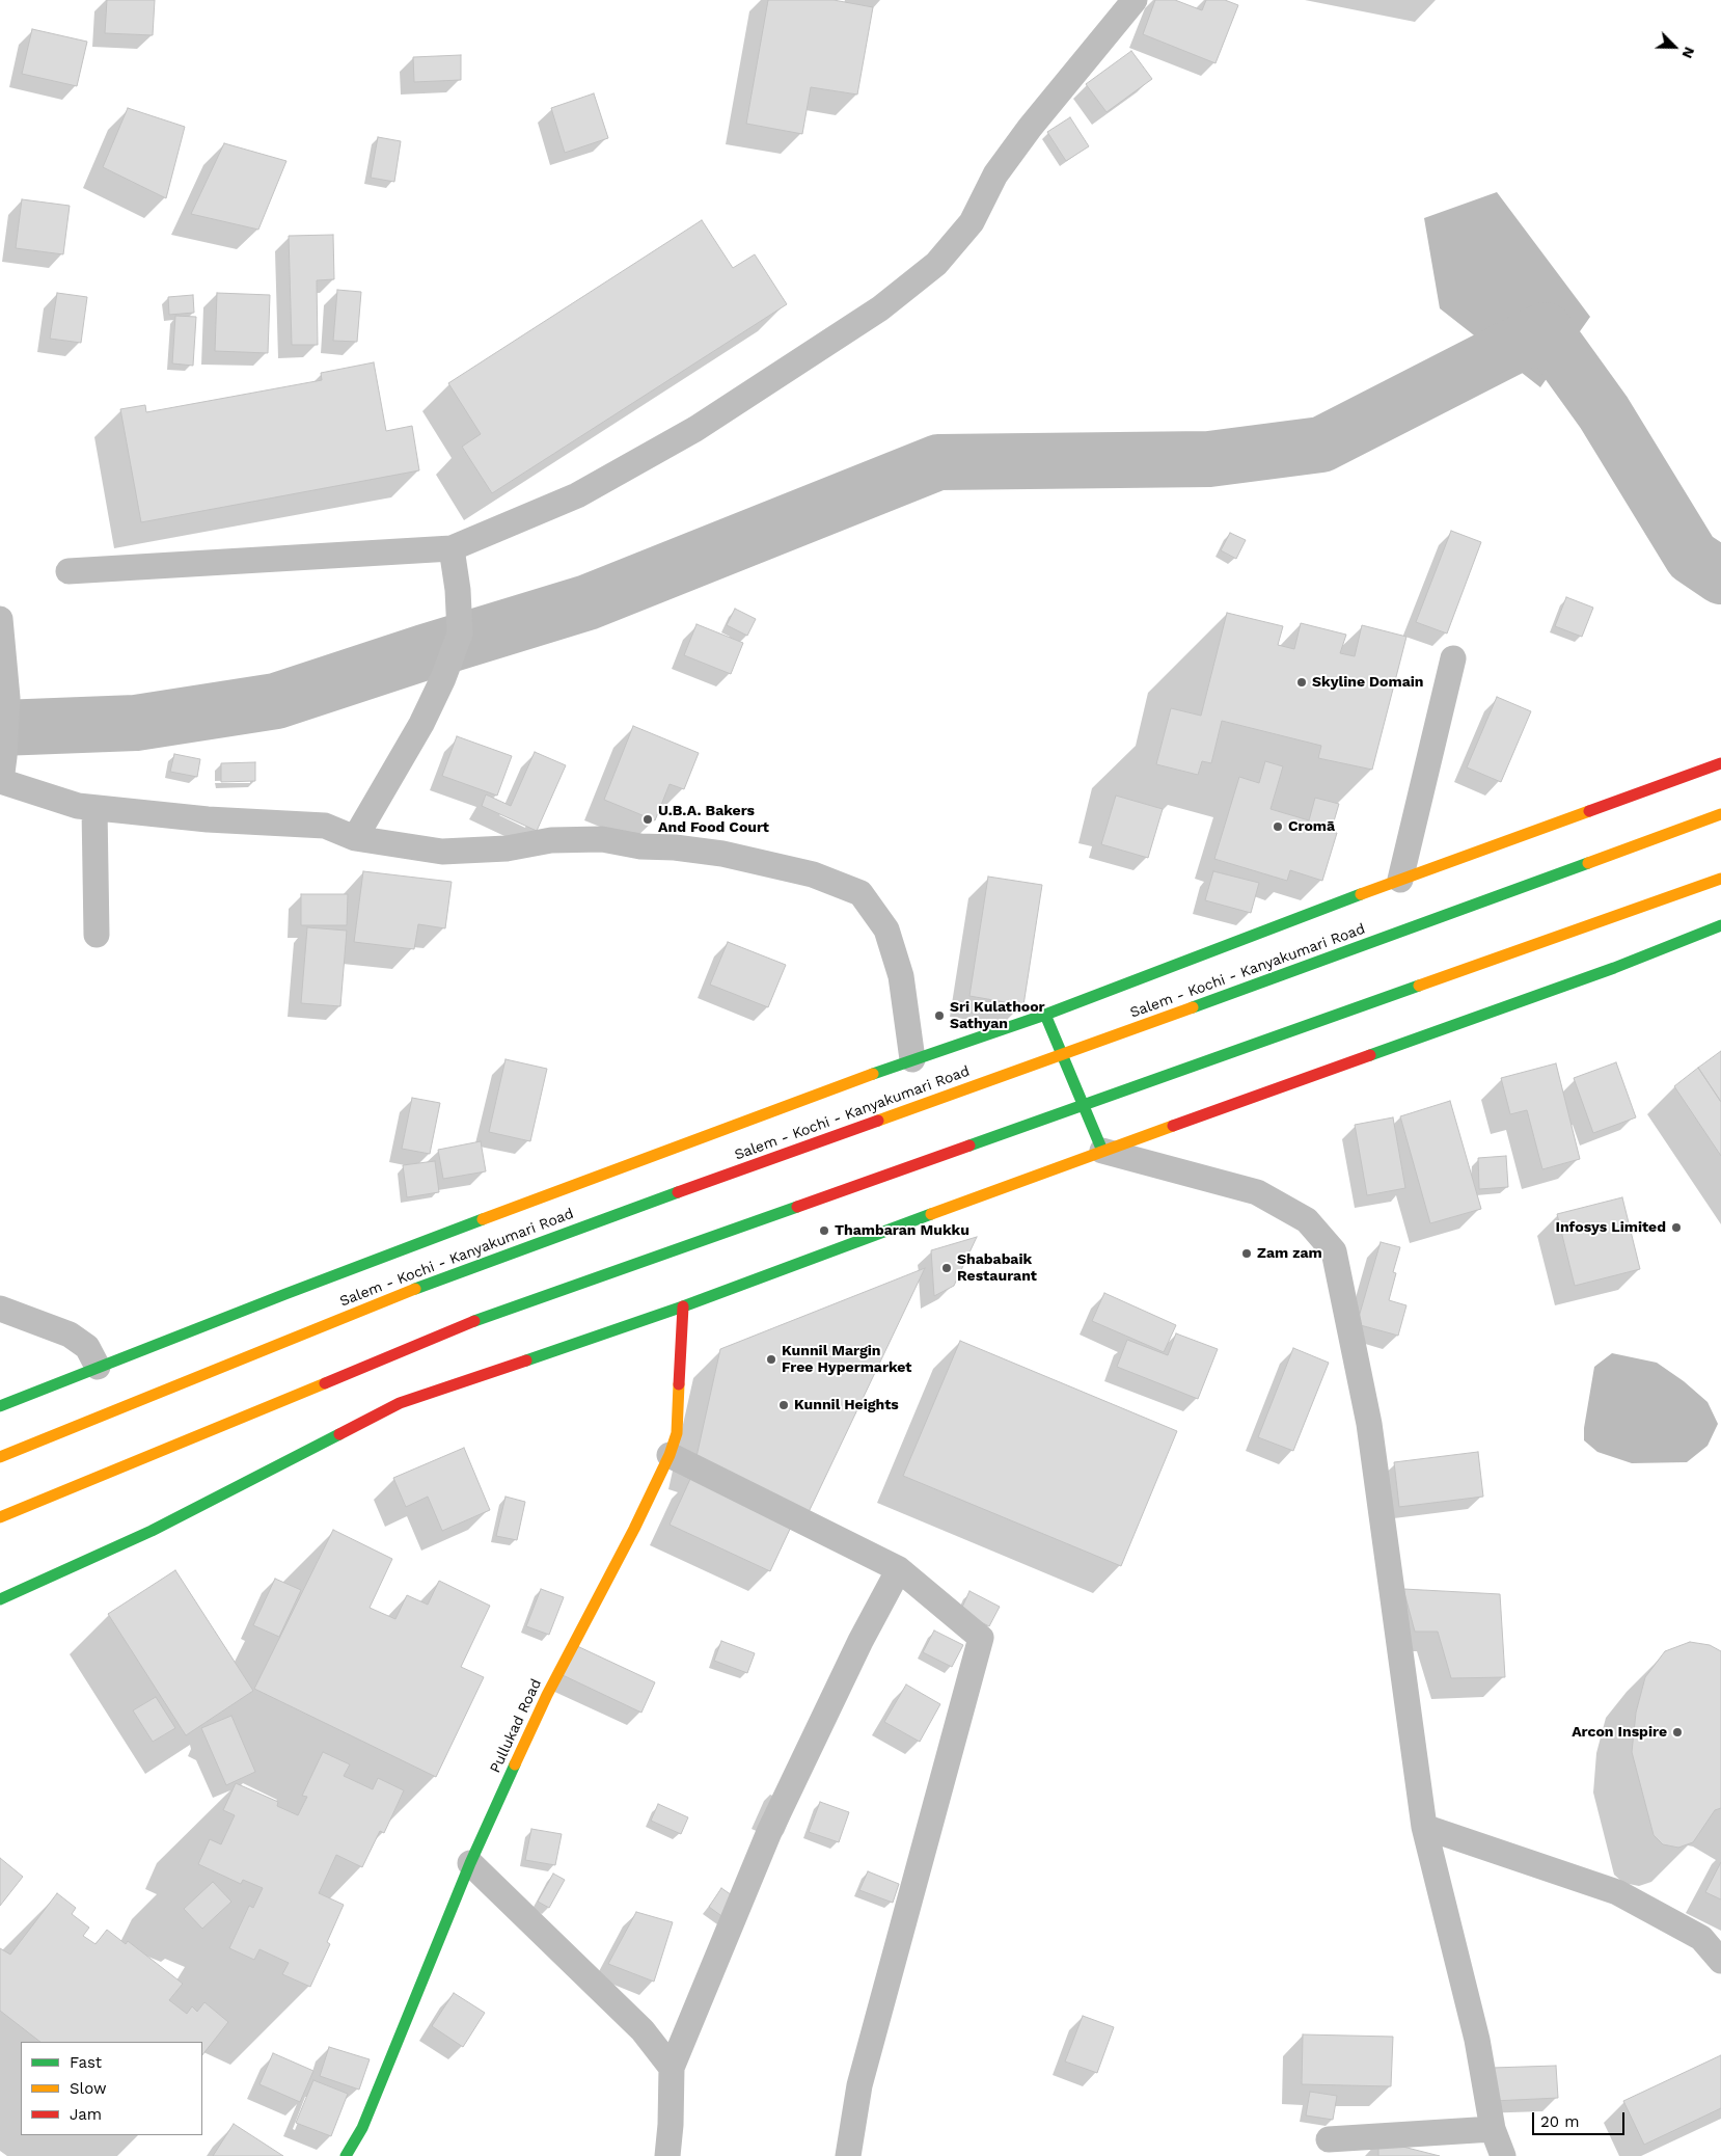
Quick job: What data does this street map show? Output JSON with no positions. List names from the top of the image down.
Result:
{
  "streets": {
    "main road": ["Salem - Kochi - Kanyakumari Road", "Pullukad Road"]
  },
  "places": [
    "Skyline Domain",
    "U.B.A. Bakers And Food Court",
    "Cromā",
    "Sri Kulathoor Sathyan",
    "Infosys Limited",
    "Thambaran Mukku",
    "Zam zam",
    "Shababaik Restaurant",
    "Kunnil Margin Free Hypermarket",
    "Kunnil Heights",
    "Arcon Inspire"
  ],
  "legend": ["Fast", "Slow", "Jam"],
  "scale_bar": "20 m",
  "north": "bottom right"
}
